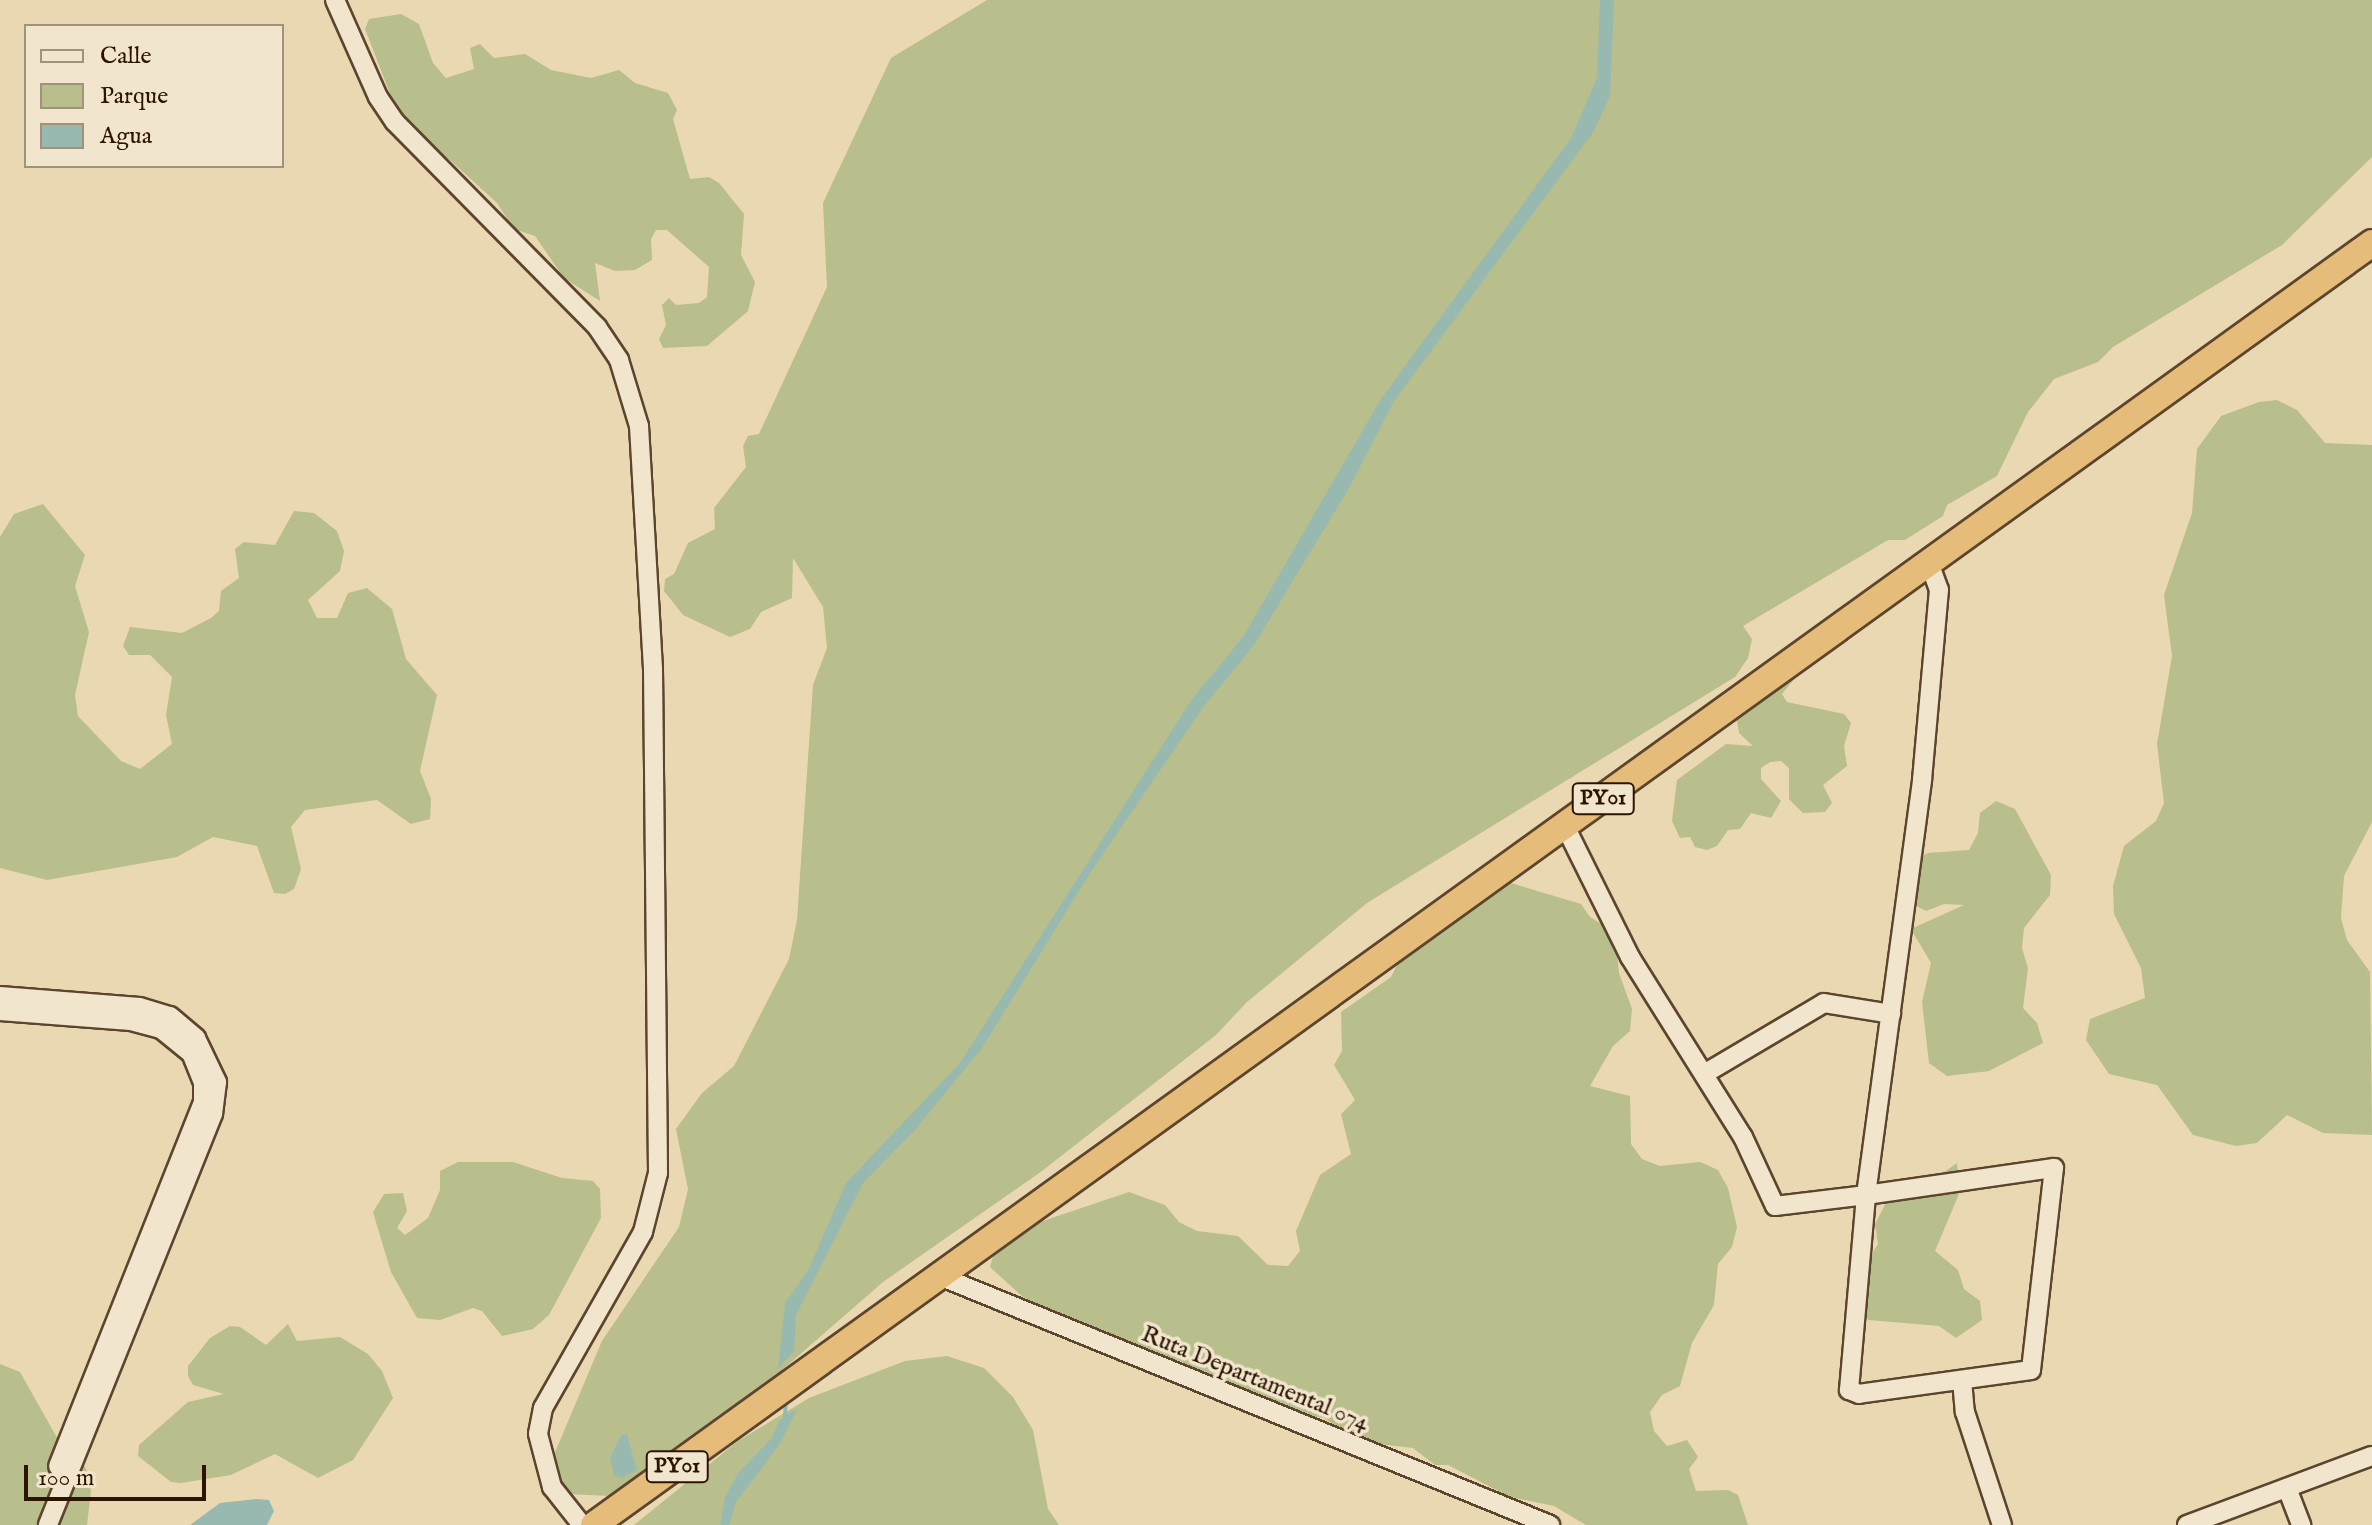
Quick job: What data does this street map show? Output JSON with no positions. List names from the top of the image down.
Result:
{
  "streets": {
    "highway": ["PY01"],
    "street": ["Ruta Departamental 074"]
  },
  "crossings": [
    ["PY01", "Ruta Departamental 074"]
  ],
  "legend": ["Calle", "Parque", "Agua"],
  "scale_bar": "100 m"
}
